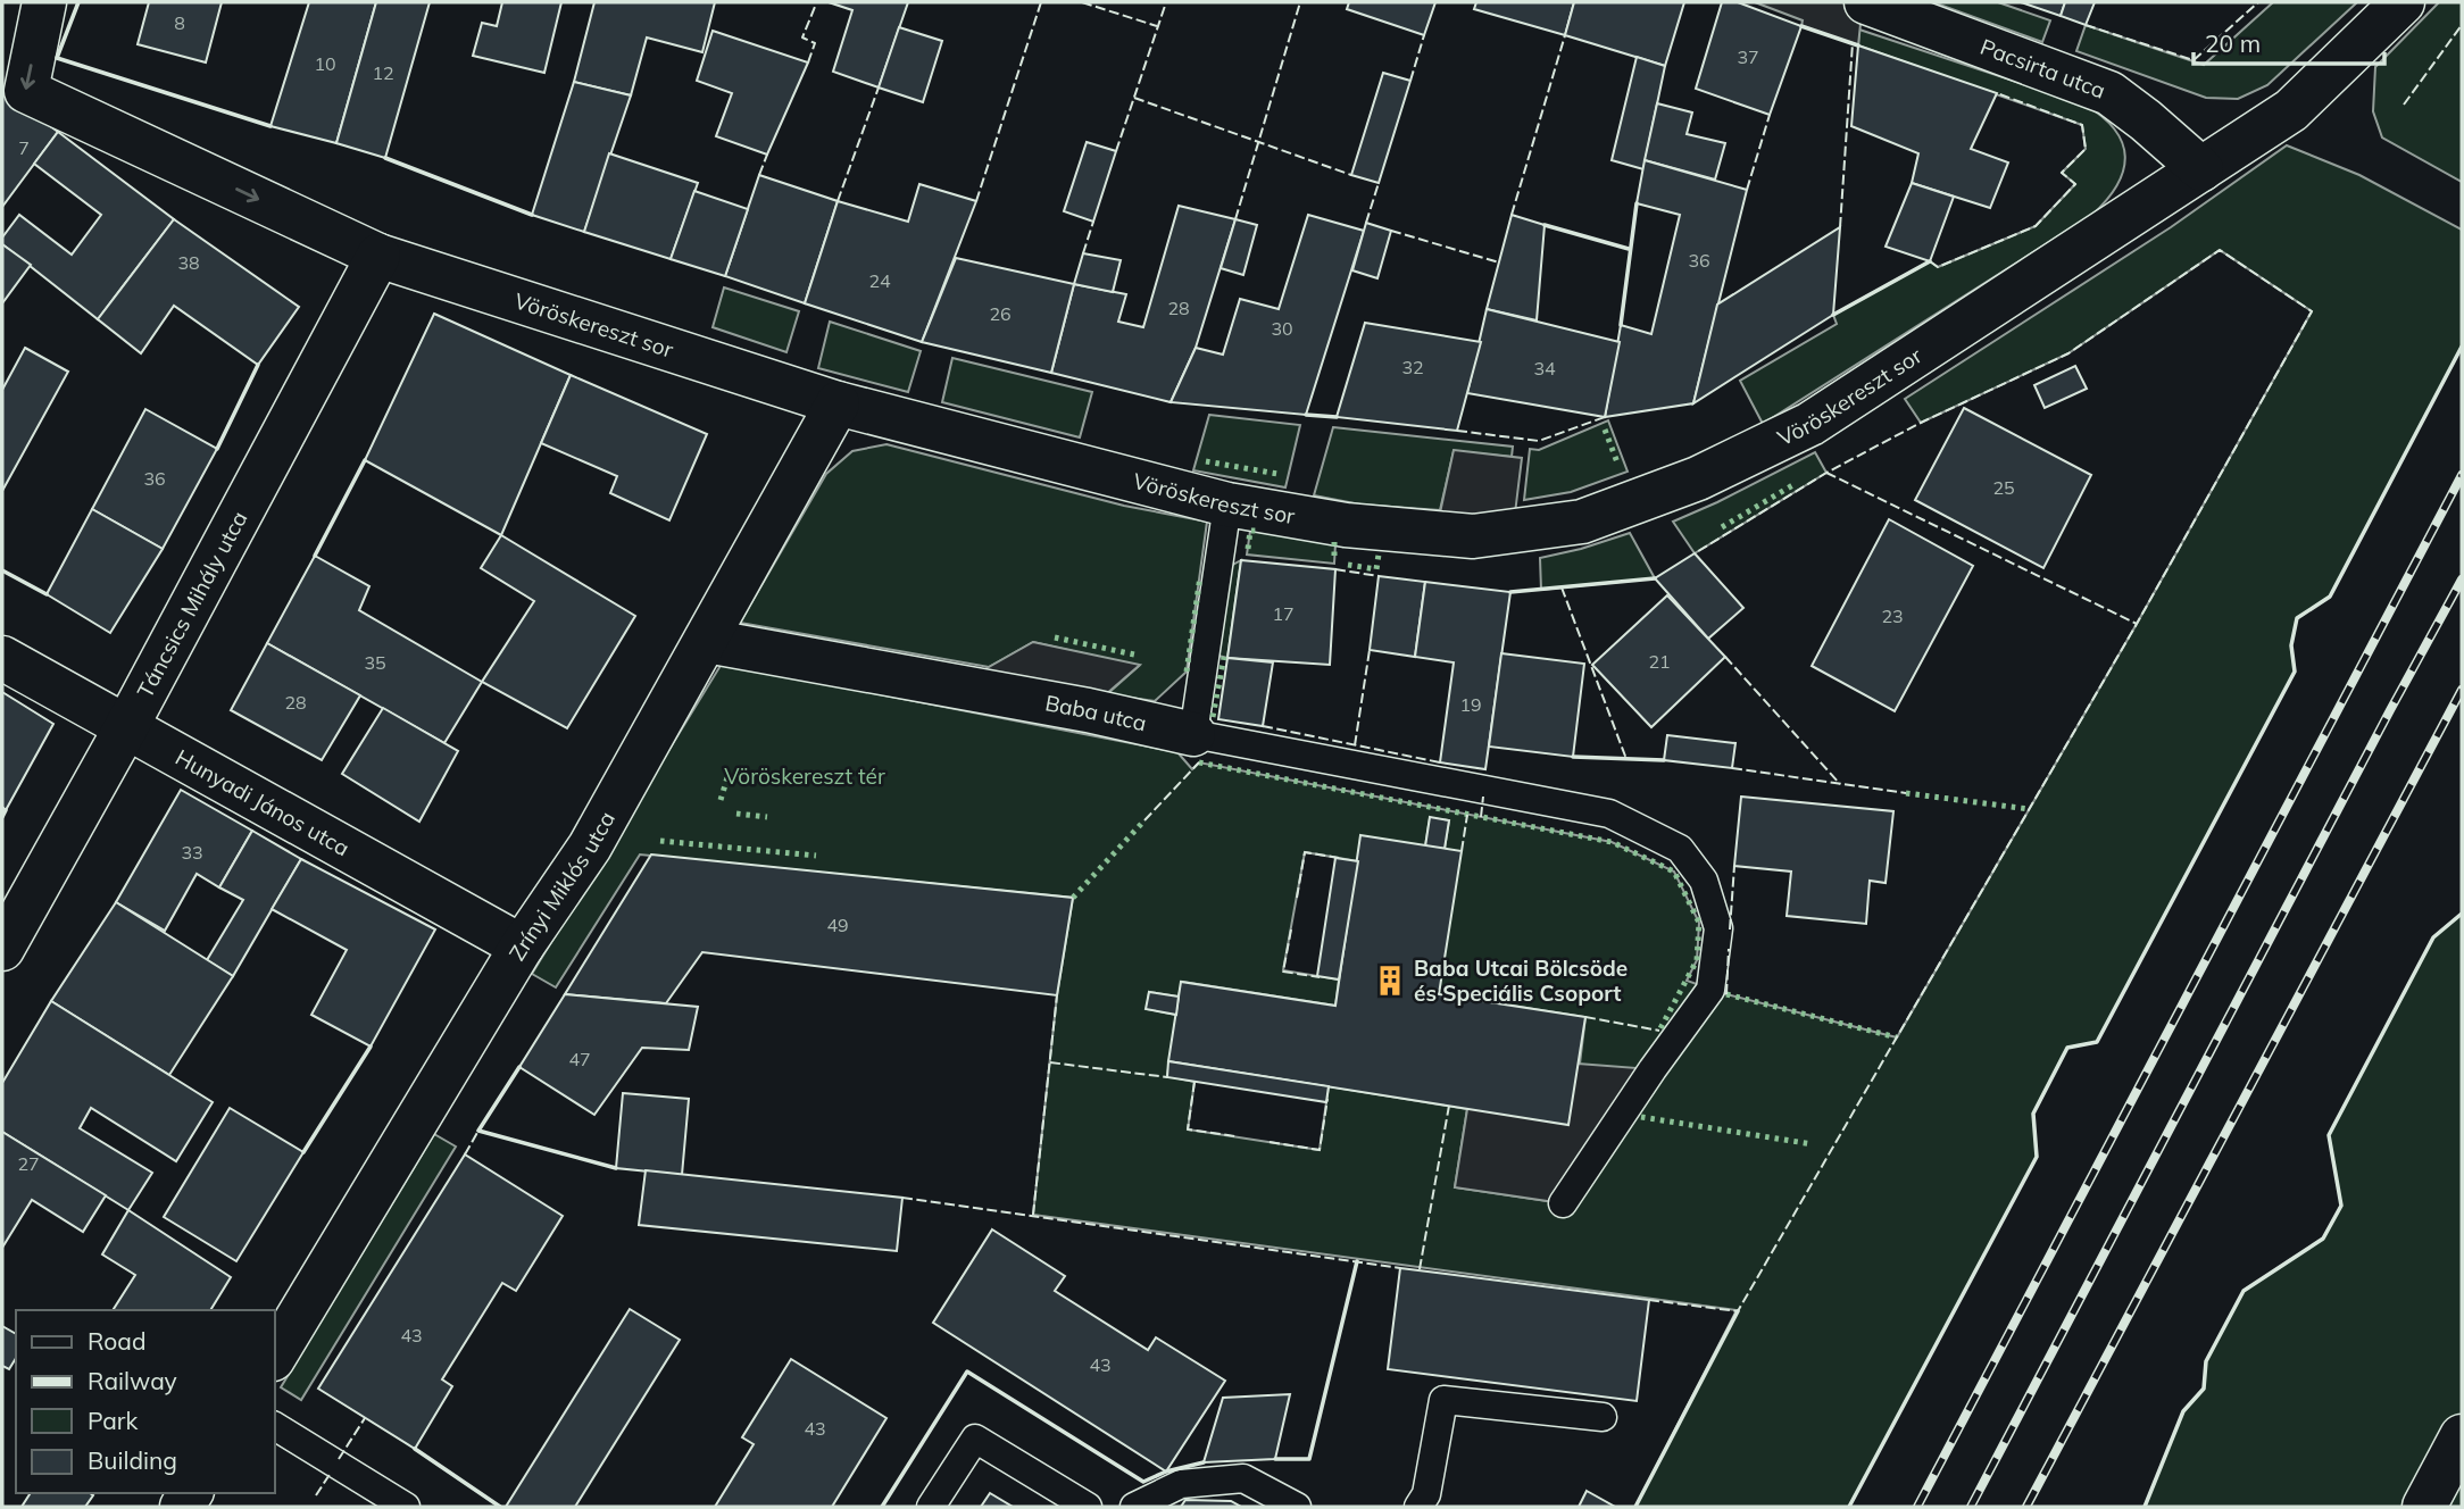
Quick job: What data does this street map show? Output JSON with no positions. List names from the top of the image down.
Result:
{
  "streets": {
    "street": [
      "Pacsirta utca",
      "Vöröskereszt sor",
      "Táncsics Mihály utca",
      "Baba utca",
      "Hunyadi János utca",
      "Zrínyi Miklós utca"
    ]
  },
  "crossings": [
    ["Pacsirta utca", "Vöröskereszt sor"],
    ["Vöröskereszt sor", "Táncsics Mihály utca"],
    ["Vöröskereszt sor", "Zrínyi Miklós utca"],
    ["Táncsics Mihály utca", "Hunyadi János utca"],
    ["Baba utca", "Zrínyi Miklós utca"],
    ["Hunyadi János utca", "Zrínyi Miklós utca"]
  ],
  "parks": ["Vöröskereszt tér"],
  "places": {
    "building": ["Baba Utcai Bölcsöde és Speciális Csoport"]
  },
  "house_numbers": [
    "8",
    "37",
    "10",
    "12",
    "7",
    "36",
    "38",
    "24",
    "28",
    "26",
    "30",
    "32",
    "34",
    "36",
    "25",
    "17",
    "23",
    "21",
    "35",
    "28",
    "19",
    "33",
    "49",
    "47",
    "27",
    "43",
    "43",
    "43"
  ],
  "legend": [
    "Road",
    "Railway",
    "Park",
    "Building"
  ],
  "scale_bar": "20 m"
}
